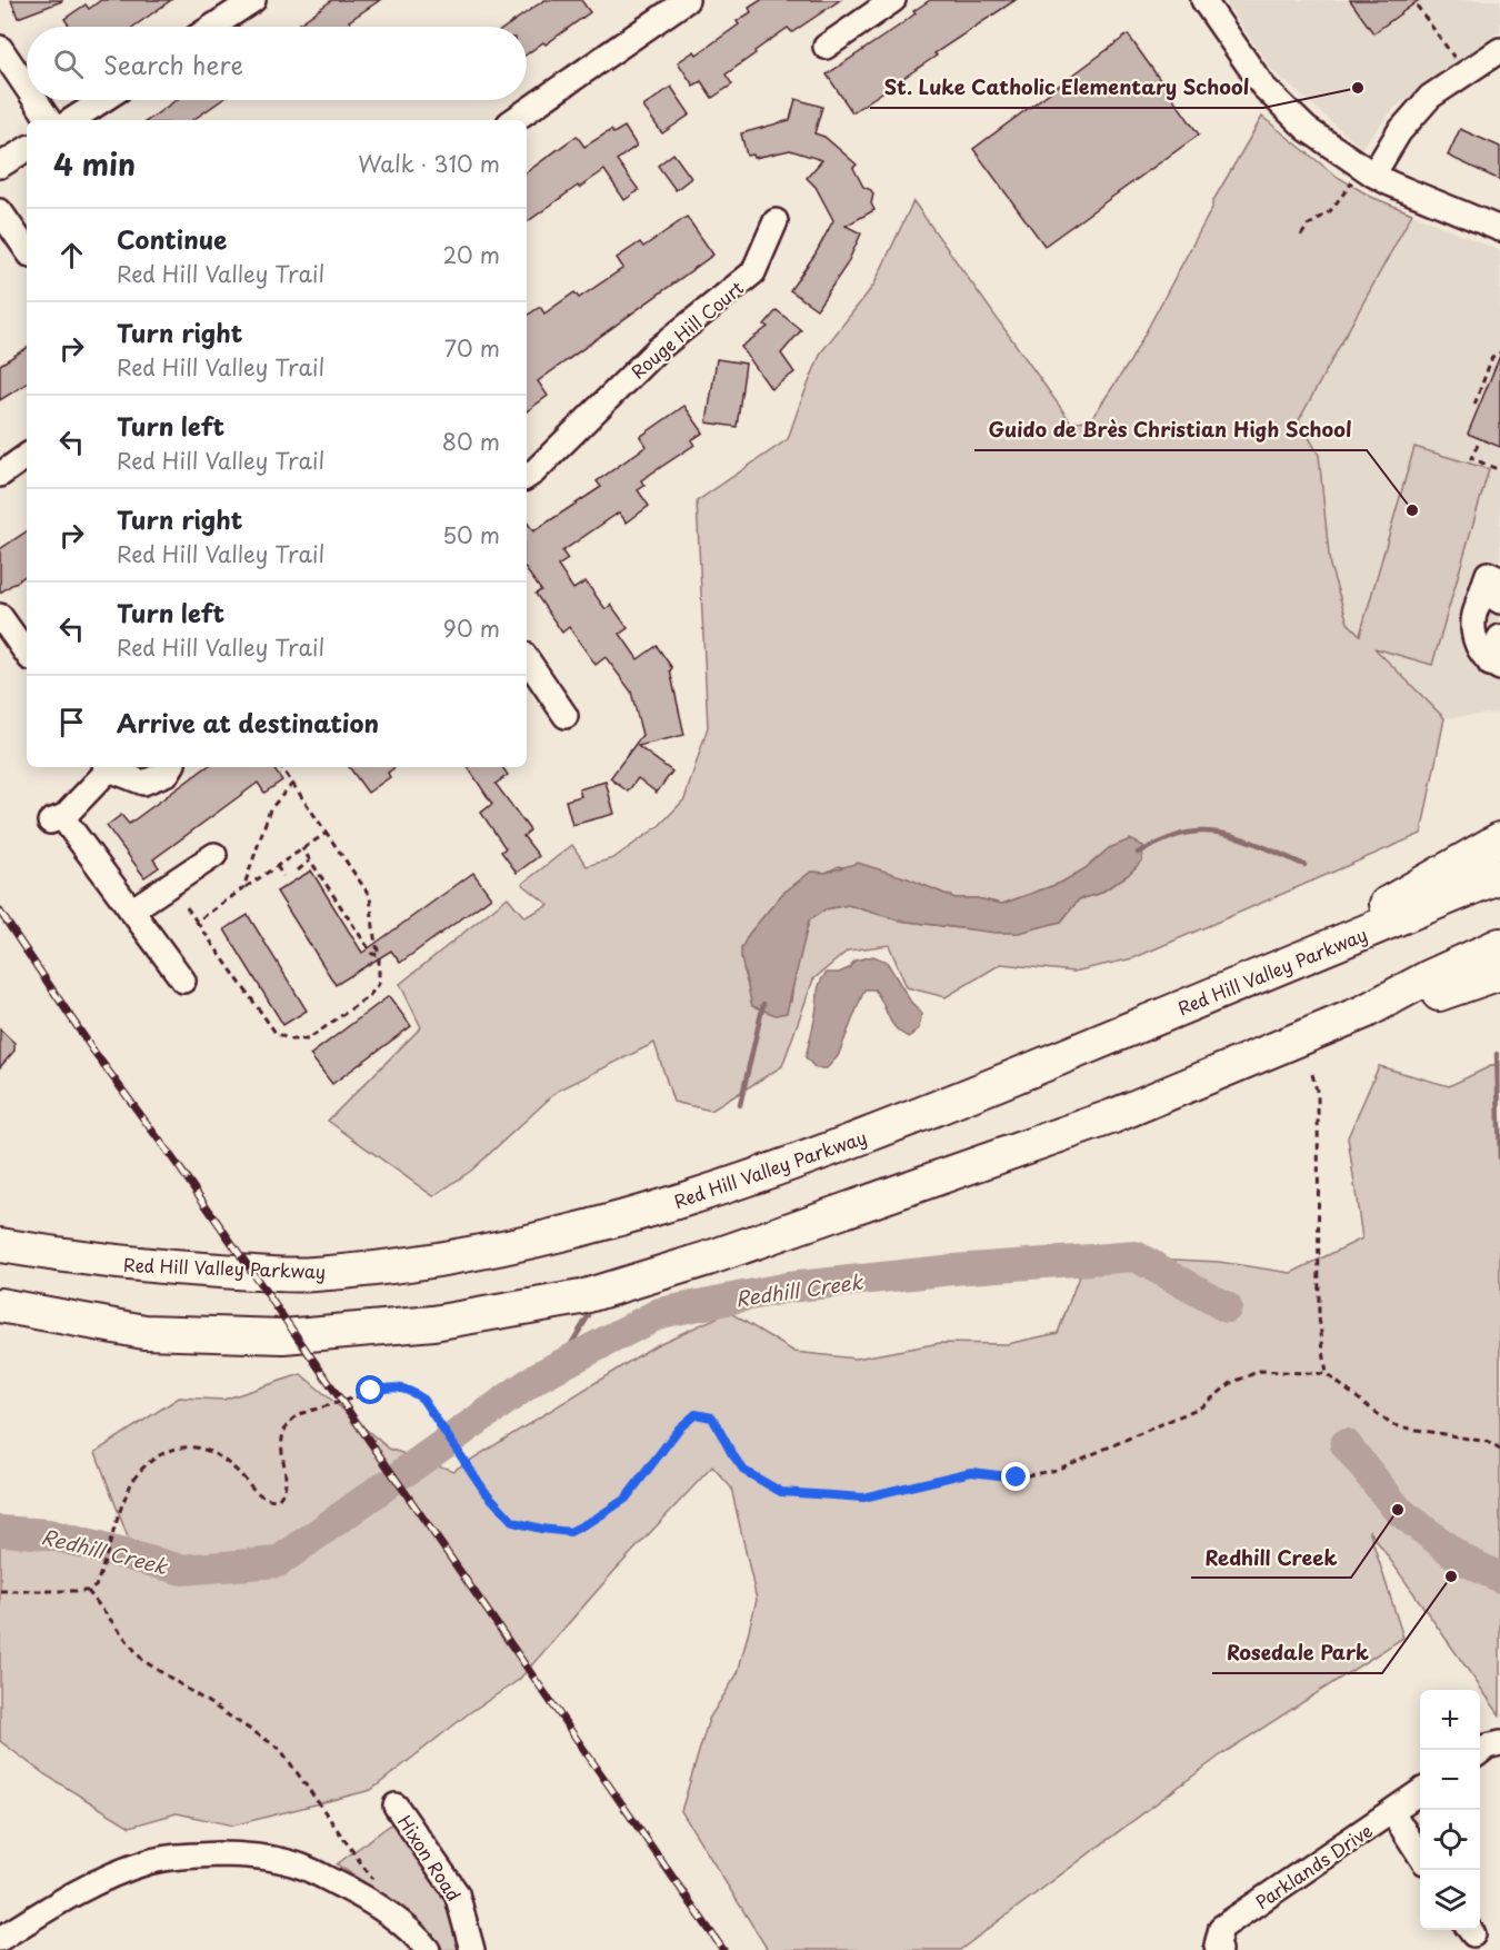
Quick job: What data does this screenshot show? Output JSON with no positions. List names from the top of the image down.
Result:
{
  "streets": {
    "highway": ["Red Hill Valley Parkway"],
    "street": ["Rouge Hill Court", "Hixon Road", "Parklands Drive"]
  },
  "water": ["Redhill Creek"],
  "places": [
    "St. Luke Catholic Elementary School",
    "Guido de Brès Christian High School",
    "Redhill Creek",
    "Rosedale Park"
  ],
  "page": {
    "search": "Search here",
    "heading": ["4 min", "Walk · 310 m"],
    "list": [
      ["Continue", "Red Hill Valley Trail", "20 m"],
      ["Turn right", "Red Hill Valley Trail", "70 m"],
      ["Turn left", "Red Hill Valley Trail", "80 m"],
      ["Turn right", "Red Hill Valley Trail", "50 m"],
      ["Turn left", "Red Hill Valley Trail", "90 m"],
      "Arrive at destination"
    ],
    "map_buttons": ["+", "−"]
  }
}
